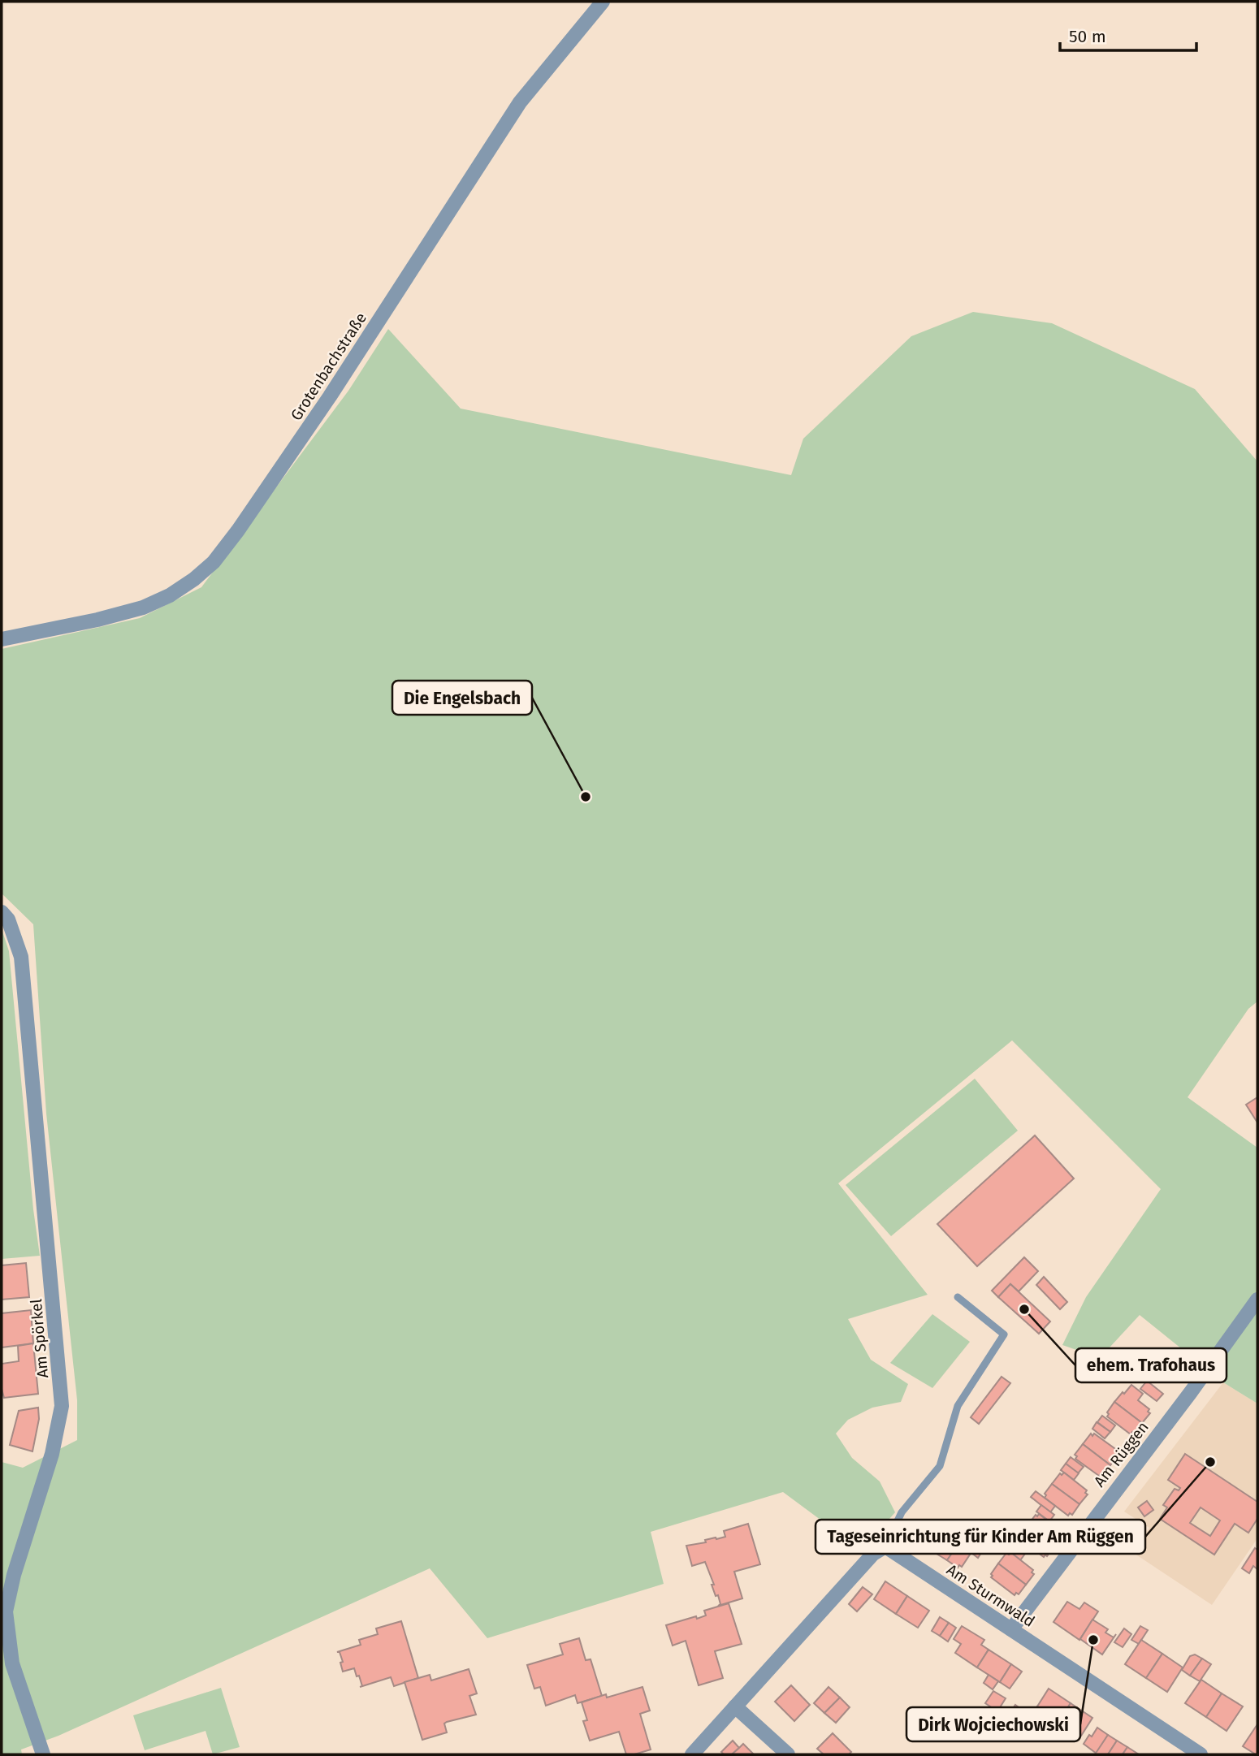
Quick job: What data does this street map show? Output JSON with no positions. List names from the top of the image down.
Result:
{
  "streets": {
    "street": [
      "Grotenbachstraße",
      "Am Spörkel",
      "Am Rüggen",
      "Am Sturmwald"
    ]
  },
  "crossings": [
    ["Am Rüggen", "Am Sturmwald"]
  ],
  "places": [
    "Die Engelsbach",
    "ehem. Trafohaus",
    "Tageseinrichtung für Kinder Am Rüggen",
    "Dirk Wojciechowski"
  ],
  "scale_bar": "50 m"
}
